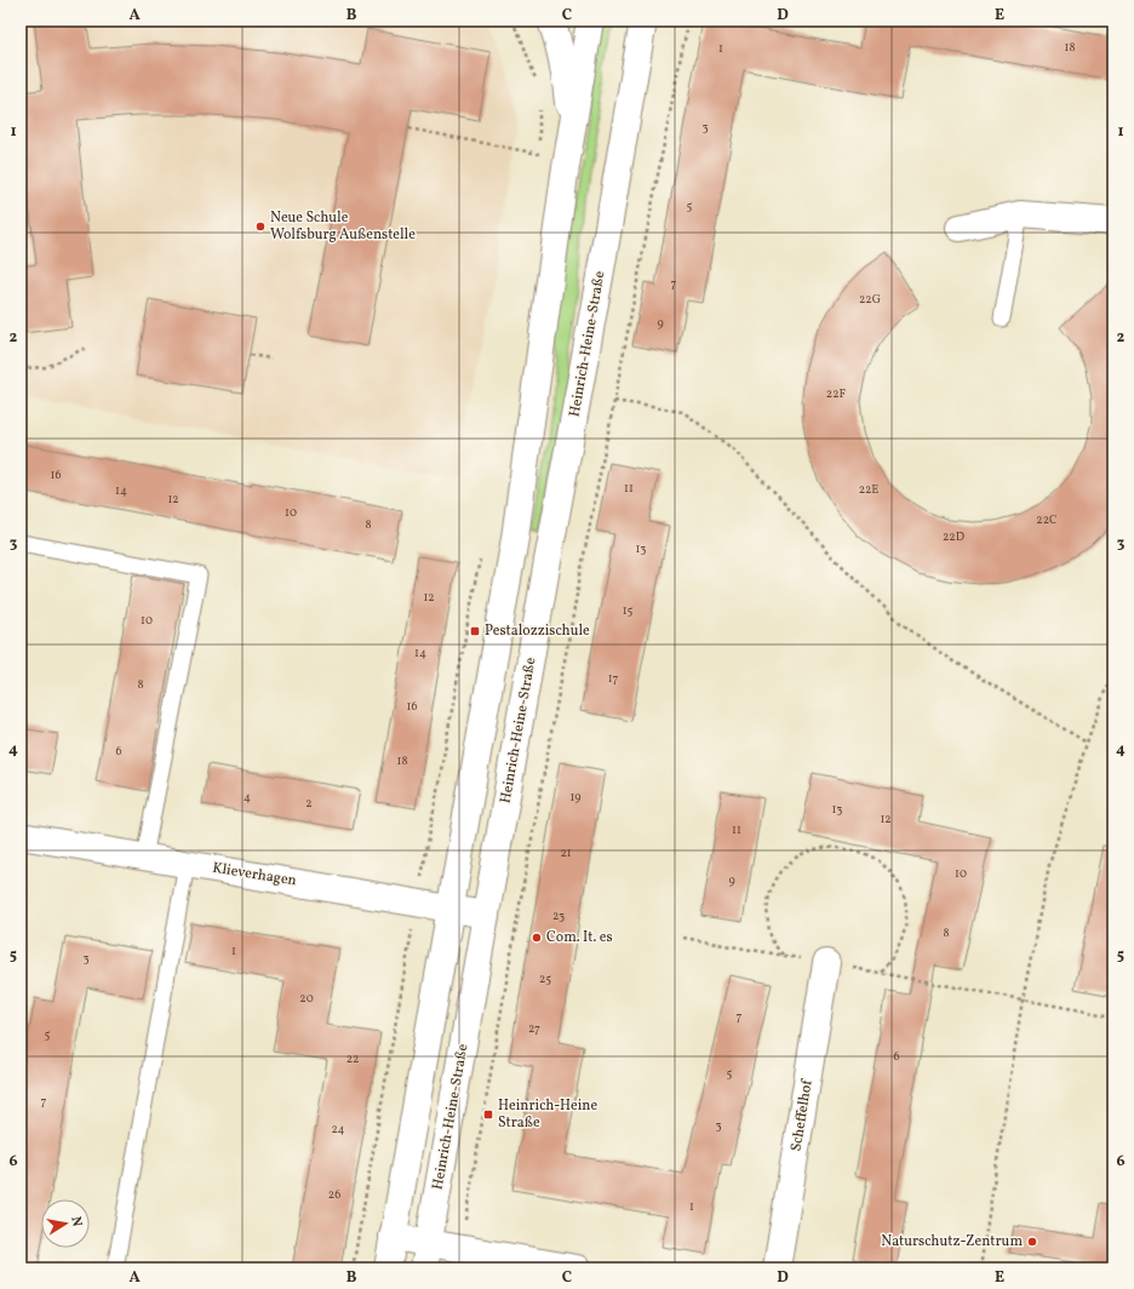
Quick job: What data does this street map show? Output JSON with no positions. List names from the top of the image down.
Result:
{
  "streets": {
    "street": ["Heinrich-Heine-Straße", "Klieverhagen", "Scheffelhof"]
  },
  "crossings": [
    ["Heinrich-Heine-Straße", "Klieverhagen"]
  ],
  "places": {
    "other": ["Neue Schule Wolfsburg Außenstelle", "Com. It. es", "Naturschutz-Zentrum"],
    "transit": ["Pestalozzischule", "Heinrich-Heine Straße"]
  },
  "house_numbers": [
    "18",
    "1",
    "3",
    "5",
    "7",
    "22G",
    "9",
    "22F",
    "16",
    "11",
    "22E",
    "14",
    "12",
    "10",
    "22C",
    "8",
    "22D",
    "13",
    "12",
    "15",
    "10",
    "14",
    "17",
    "8",
    "16",
    "6",
    "18",
    "4",
    "19",
    "2",
    "13",
    "12",
    "11",
    "21",
    "10",
    "9",
    "23",
    "8",
    "1",
    "3",
    "25",
    "20",
    "7",
    "27",
    "5",
    "6",
    "22",
    "5",
    "7",
    "3",
    "24",
    "26",
    "1"
  ],
  "north": "right",
  "grid": {
    "columns": [
      "A",
      "B",
      "C",
      "D",
      "E"
    ],
    "rows": [
      "1",
      "2",
      "3",
      "4",
      "5",
      "6"
    ]
  }
}
